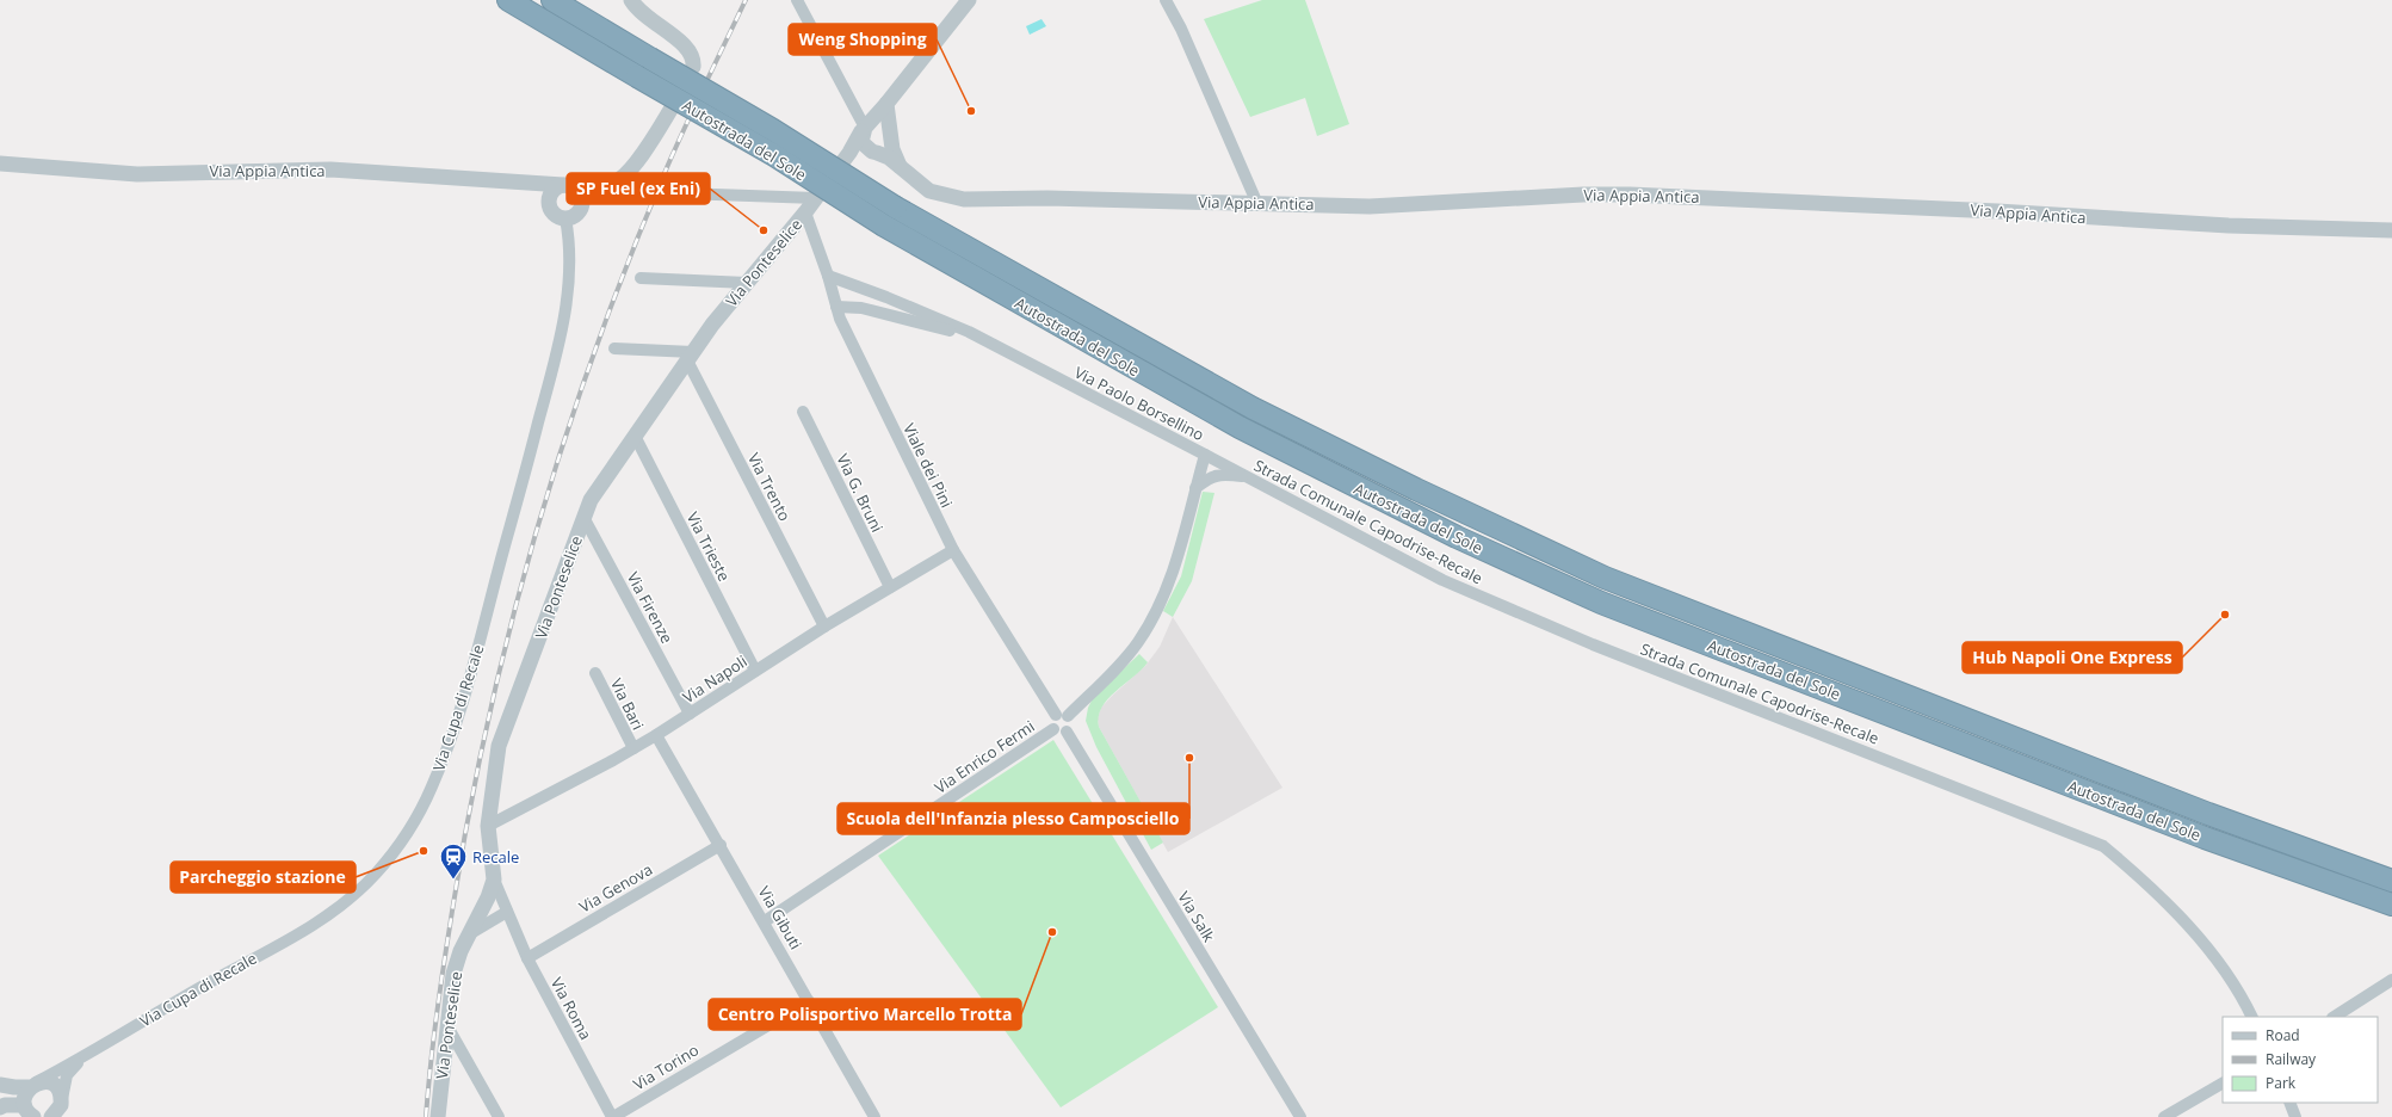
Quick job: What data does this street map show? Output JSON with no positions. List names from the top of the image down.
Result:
{
  "streets": {
    "highway": ["Autostrada del Sole"],
    "street": [
      "Via Appia Antica",
      "Via Ponteselice",
      "Via Paolo Borsellino",
      "Viale dei Pini",
      "Via Trento",
      "Via G. Bruni",
      "Strada Comunale Capodrise-Recale",
      "Via Trieste",
      "Via Firenze",
      "Via Napoli",
      "Via Bari",
      "Via Cupa di Recale",
      "Via Enrico Fermi",
      "Via Genova",
      "Via Salk",
      "Via Gibuti",
      "Via Roma",
      "Via Torino"
    ]
  },
  "crossings": [
    ["Via Appia Antica", "Via Ponteselice"],
    ["Via Appia Antica", "Via Cupa di Recale"],
    ["Via Ponteselice", "Viale dei Pini"],
    ["Via Ponteselice", "Via Trento"],
    ["Via Ponteselice", "Via Trieste"],
    ["Via Ponteselice", "Via Firenze"],
    ["Via Ponteselice", "Via Napoli"],
    ["Via Ponteselice", "Via Roma"],
    ["Via Paolo Borsellino", "Viale dei Pini"],
    ["Via Paolo Borsellino", "Strada Comunale Capodrise-Recale"],
    ["Via Paolo Borsellino", "Via Enrico Fermi"],
    ["Via Paolo Borsellino", "Via Salk"],
    ["Viale dei Pini", "Via Napoli"],
    ["Viale dei Pini", "Via Enrico Fermi"],
    ["Viale dei Pini", "Via Salk"],
    ["Via Trento", "Via Napoli"],
    ["Via G. Bruni", "Via Napoli"],
    ["Via Trieste", "Via Napoli"],
    ["Via Firenze", "Via Napoli"],
    ["Via Napoli", "Via Bari"],
    ["Via Napoli", "Via Gibuti"],
    ["Via Enrico Fermi", "Via Salk"],
    ["Via Enrico Fermi", "Via Gibuti"],
    ["Via Genova", "Via Gibuti"],
    ["Via Genova", "Via Roma"],
    ["Via Gibuti", "Via Torino"],
    ["Via Roma", "Via Torino"]
  ],
  "places": {
    "other": [
      "Weng Shopping",
      "SP Fuel (ex Eni)",
      "Hub Napoli One Express",
      "Scuola dell'Infanzia plesso Camposciello",
      "Parcheggio stazione",
      "Centro Polisportivo Marcello Trotta"
    ],
    "station": ["Recale"]
  },
  "legend": ["Road", "Railway", "Park"]
}
